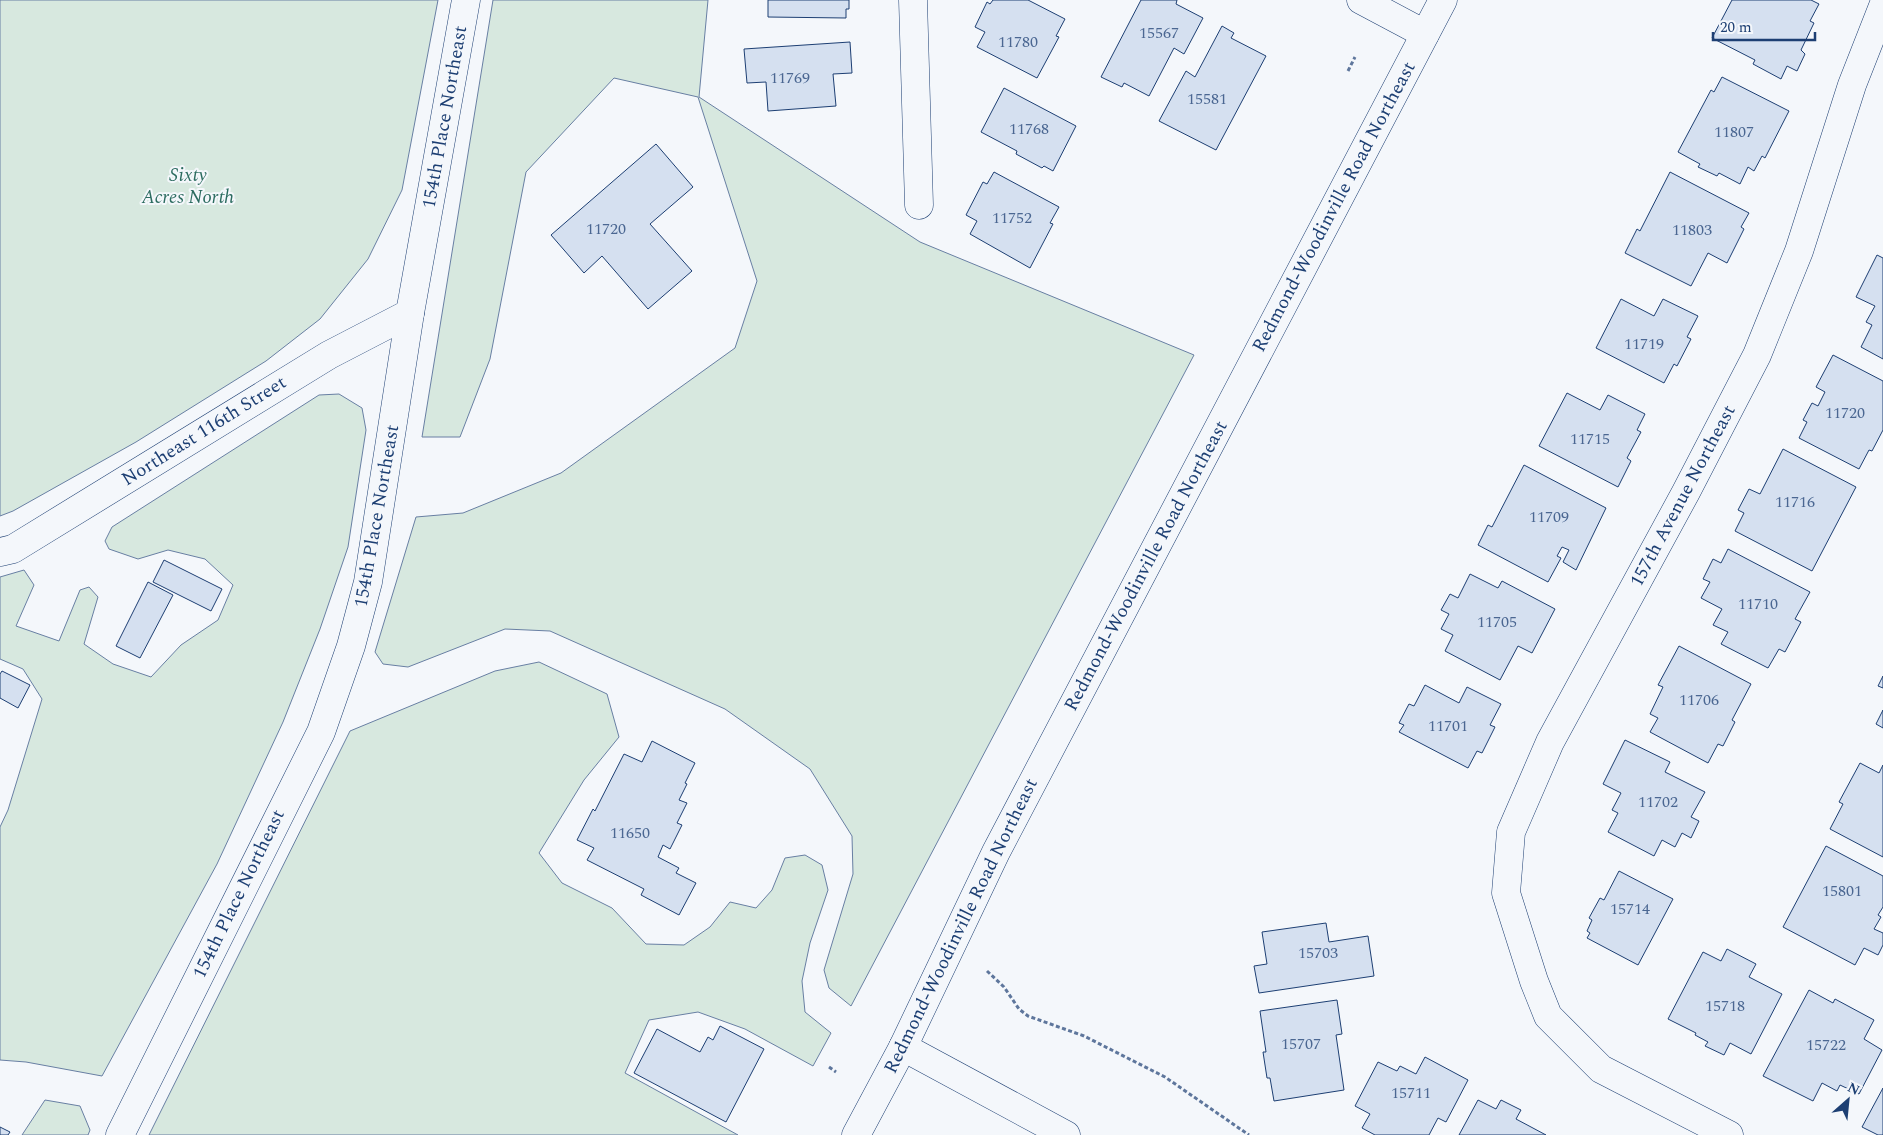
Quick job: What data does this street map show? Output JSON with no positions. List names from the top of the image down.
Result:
{
  "streets": {
    "street": [
      "154th Place Northeast",
      "Redmond-Woodinville Road Northeast",
      "Northeast 116th Street",
      "157th Avenue Northeast"
    ]
  },
  "crossings": [
    ["154th Place Northeast", "Northeast 116th Street"]
  ],
  "parks": ["Sixty Acres North"],
  "house_numbers": [
    "15567",
    "11780",
    "11769",
    "15581",
    "11768",
    "11807",
    "11752",
    "11720",
    "11803",
    "11719",
    "11720",
    "11715",
    "11716",
    "11709",
    "11710",
    "11705",
    "11706",
    "11701",
    "11702",
    "11650",
    "15801",
    "15714",
    "15703",
    "15718",
    "15707",
    "15722",
    "15711"
  ],
  "scale_bar": "20 m",
  "north": "top right"
}
